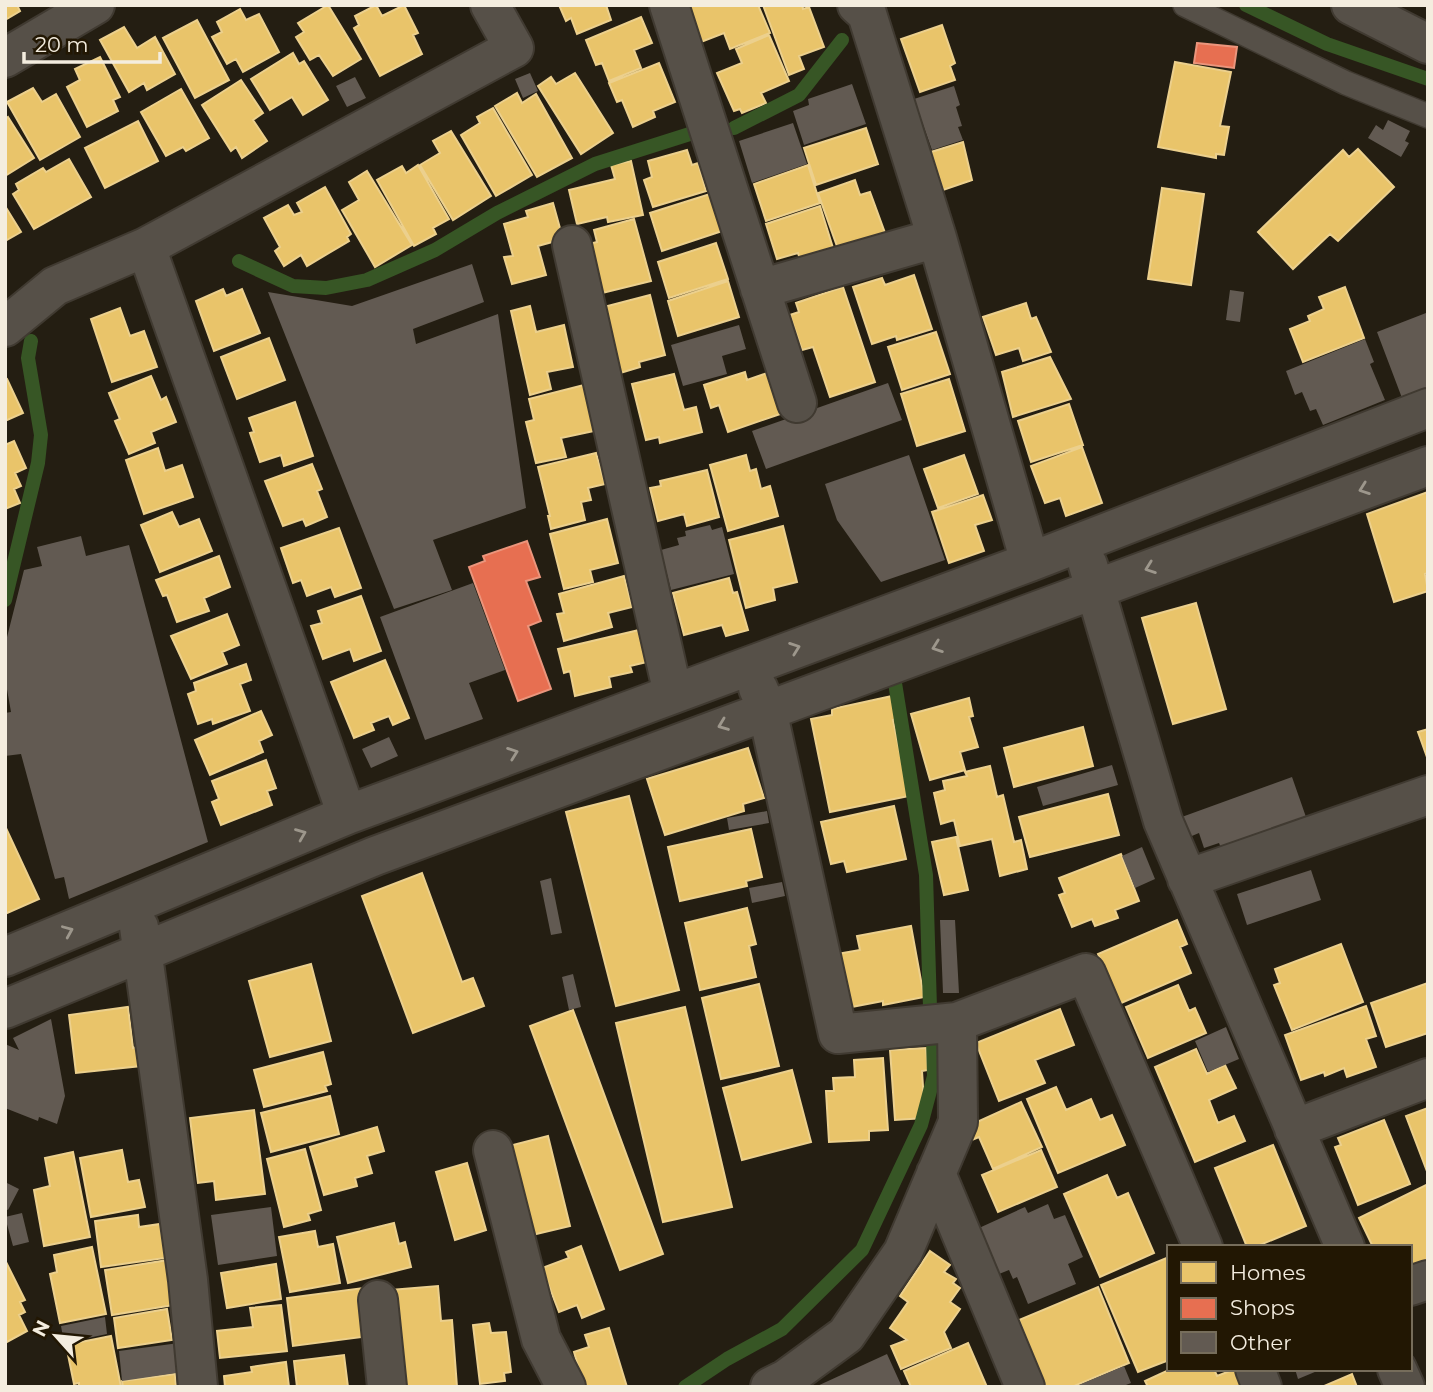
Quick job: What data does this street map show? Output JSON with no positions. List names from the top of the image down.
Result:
{
  "legend": ["Homes", "Shops", "Other"],
  "scale_bar": "20 m",
  "north": "top left"
}
